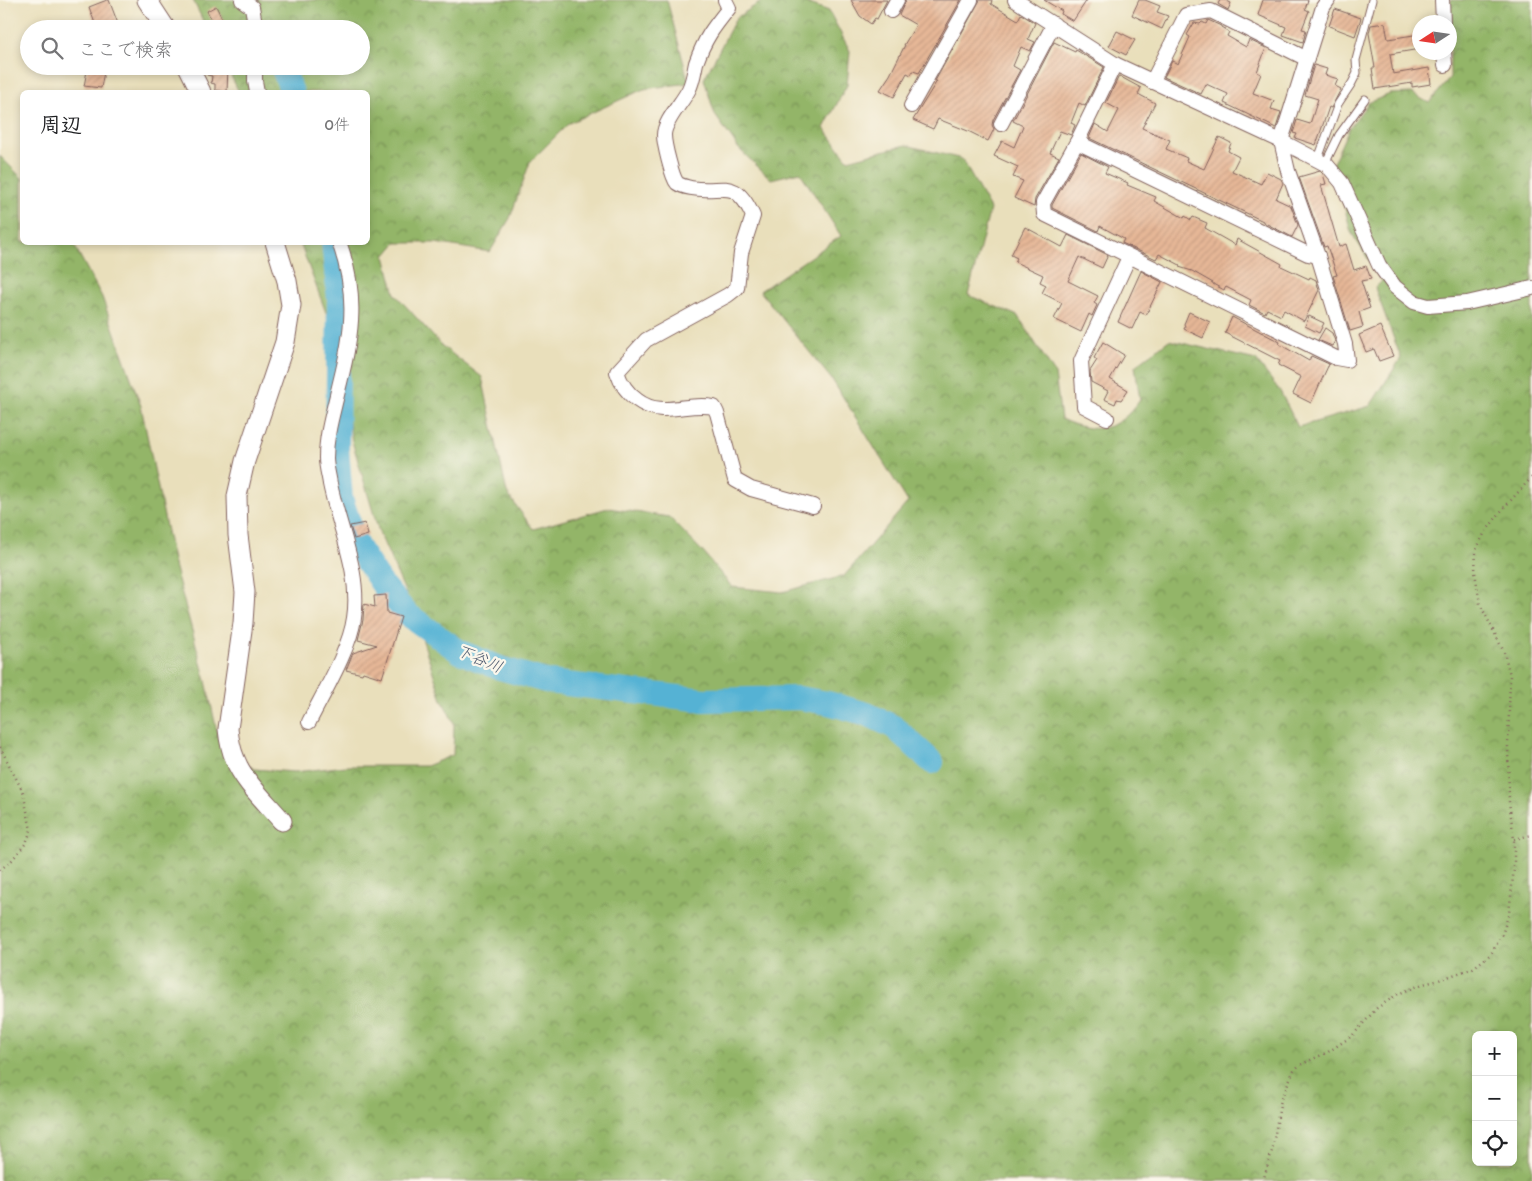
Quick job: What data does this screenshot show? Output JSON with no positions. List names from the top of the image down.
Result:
{
  "water": ["下谷川"],
  "north": "left",
  "page": {
    "search": "ここで検索",
    "heading": ["周辺", "0件"],
    "map_buttons": ["+", "−"]
  }
}
